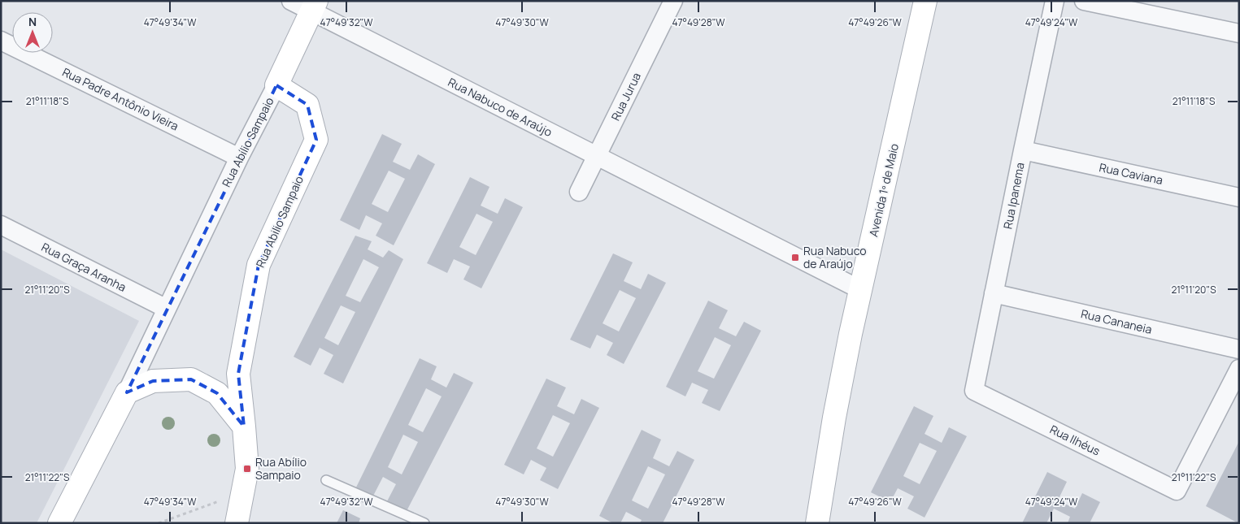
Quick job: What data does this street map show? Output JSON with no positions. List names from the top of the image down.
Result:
{
  "streets": {
    "street": [
      "Rua Jurua",
      "Rua Padre Antônio Vieira",
      "Rua Nabuco de Araújo",
      "Rua Abílio Sampaio",
      "Rua Caviana",
      "Avenida 1º de Maio",
      "Rua Ipanema",
      "Rua Abilio Sampaio",
      "Rua Graça Aranha",
      "Rua Cananeia",
      "Rua Ilhéus"
    ]
  },
  "crossings": [
    ["Rua Jurua", "Rua Nabuco de Araújo"],
    ["Rua Padre Antônio Vieira", "Rua Abílio Sampaio"],
    ["Rua Nabuco de Araújo", "Rua Abílio Sampaio"],
    ["Rua Nabuco de Araújo", "Avenida 1º de Maio"],
    ["Rua Abílio Sampaio", "Rua Abilio Sampaio"],
    ["Rua Abílio Sampaio", "Rua Graça Aranha"],
    ["Rua Caviana", "Rua Ipanema"],
    ["Rua Ipanema", "Rua Cananeia"],
    ["Rua Ipanema", "Rua Ilhéus"]
  ],
  "places": {
    "transit": ["Rua Nabuco de Araújo", "Rua Abílio Sampaio"]
  },
  "north": "top",
  "coordinates": [
    "47°49'34\"W",
    "47°49'32\"W",
    "47°49'30\"W",
    "47°49'28\"W",
    "47°49'26\"W",
    "47°49'24\"W",
    "21°11'18\"S",
    "21°11'20\"S",
    "21°11'22\"S"
  ]
}
